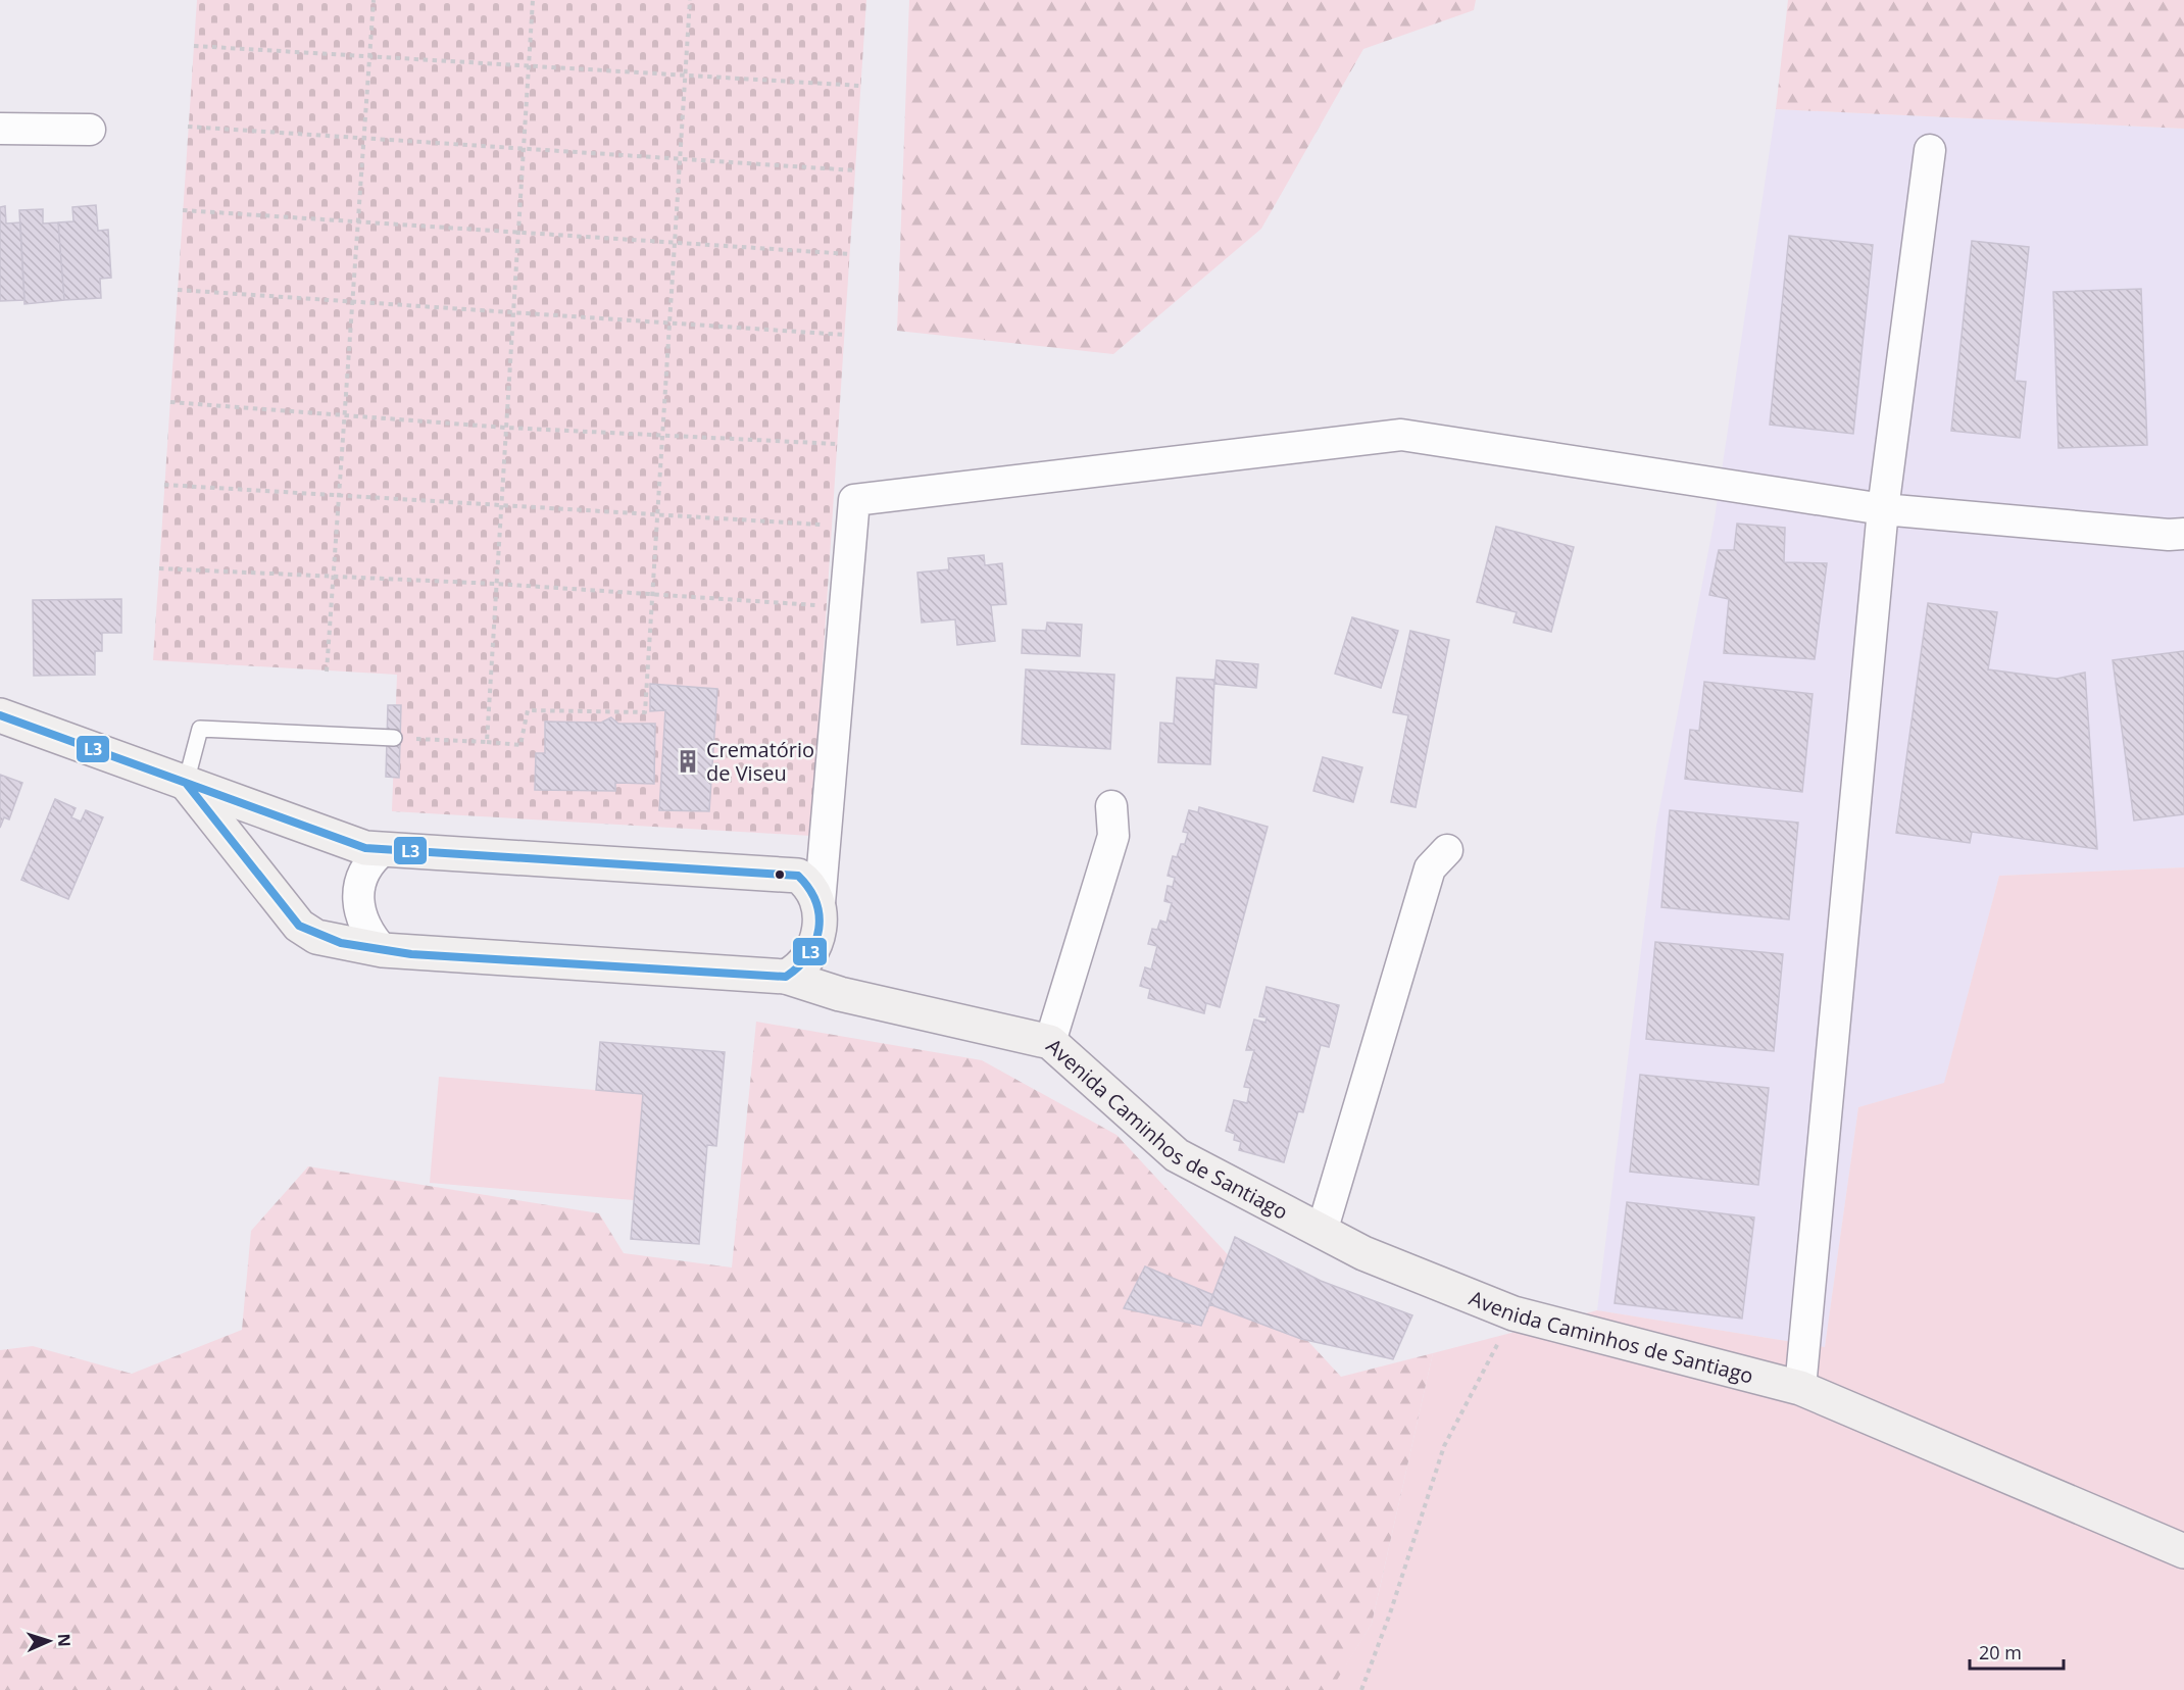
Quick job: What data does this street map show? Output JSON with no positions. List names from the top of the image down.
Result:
{
  "streets": {
    "street": ["Avenida Caminhos de Santiago"]
  },
  "places": {
    "building": ["Crematório de Viseu"]
  },
  "lines": ["transit line L3"],
  "scale_bar": "20 m",
  "north": "right"
}
